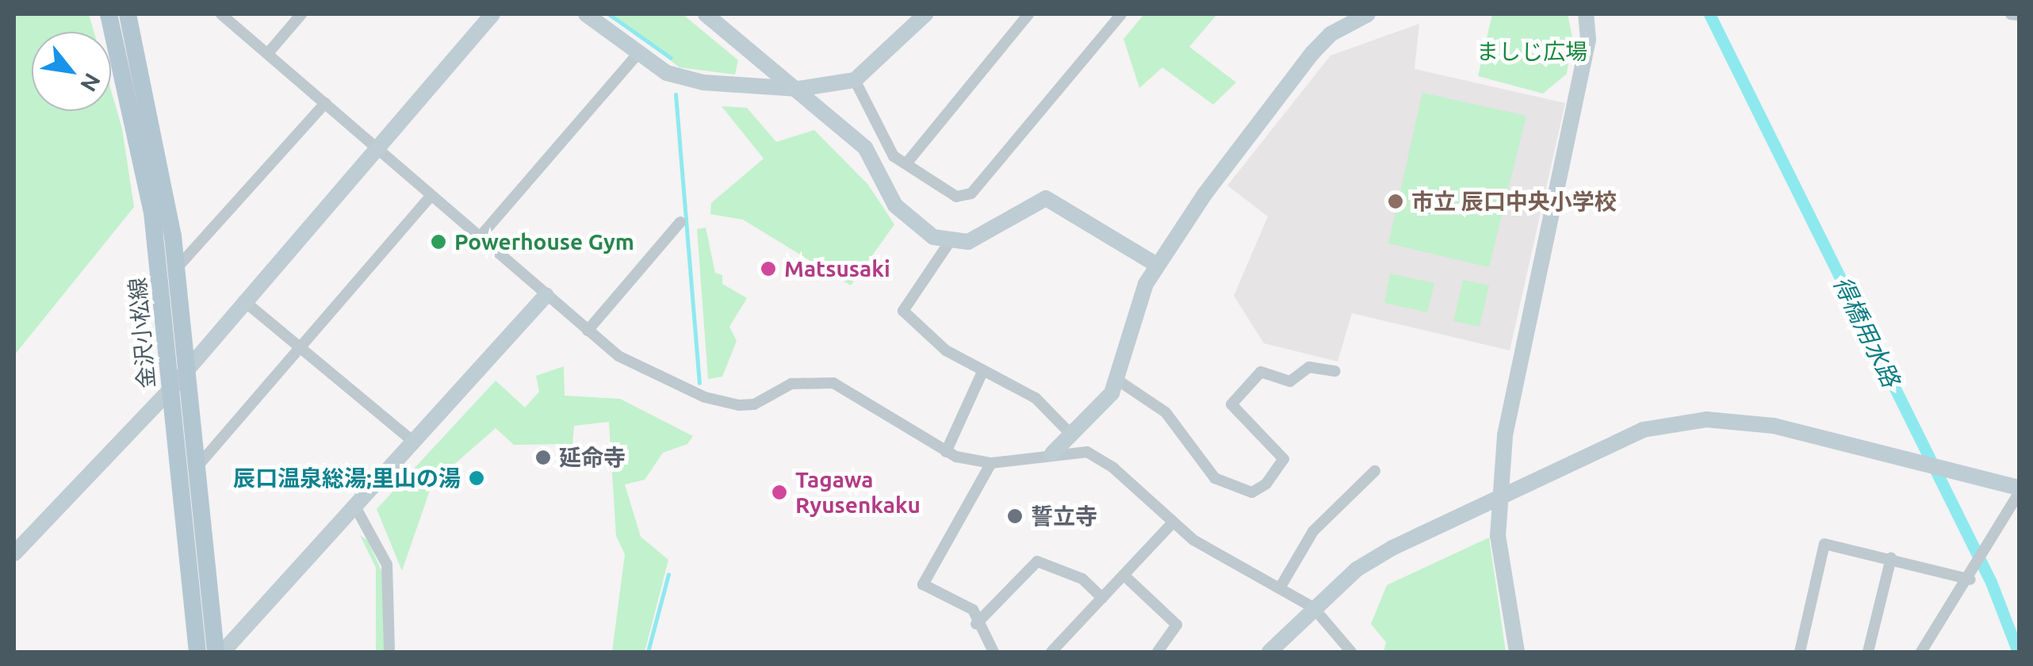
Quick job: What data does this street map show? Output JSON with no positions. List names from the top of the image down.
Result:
{
  "streets": {
    "main road": ["金沢小松線"]
  },
  "water": ["得橋用水路"],
  "parks": ["ましじ広場"],
  "places": [
    "市立 辰口中央小学校",
    "Powerhouse Gym",
    "Matsusaki",
    "延命寺",
    "辰口温泉総湯;里山の湯",
    "Tagawa Ryusenkaku",
    "誓立寺"
  ],
  "north": "bottom right"
}
